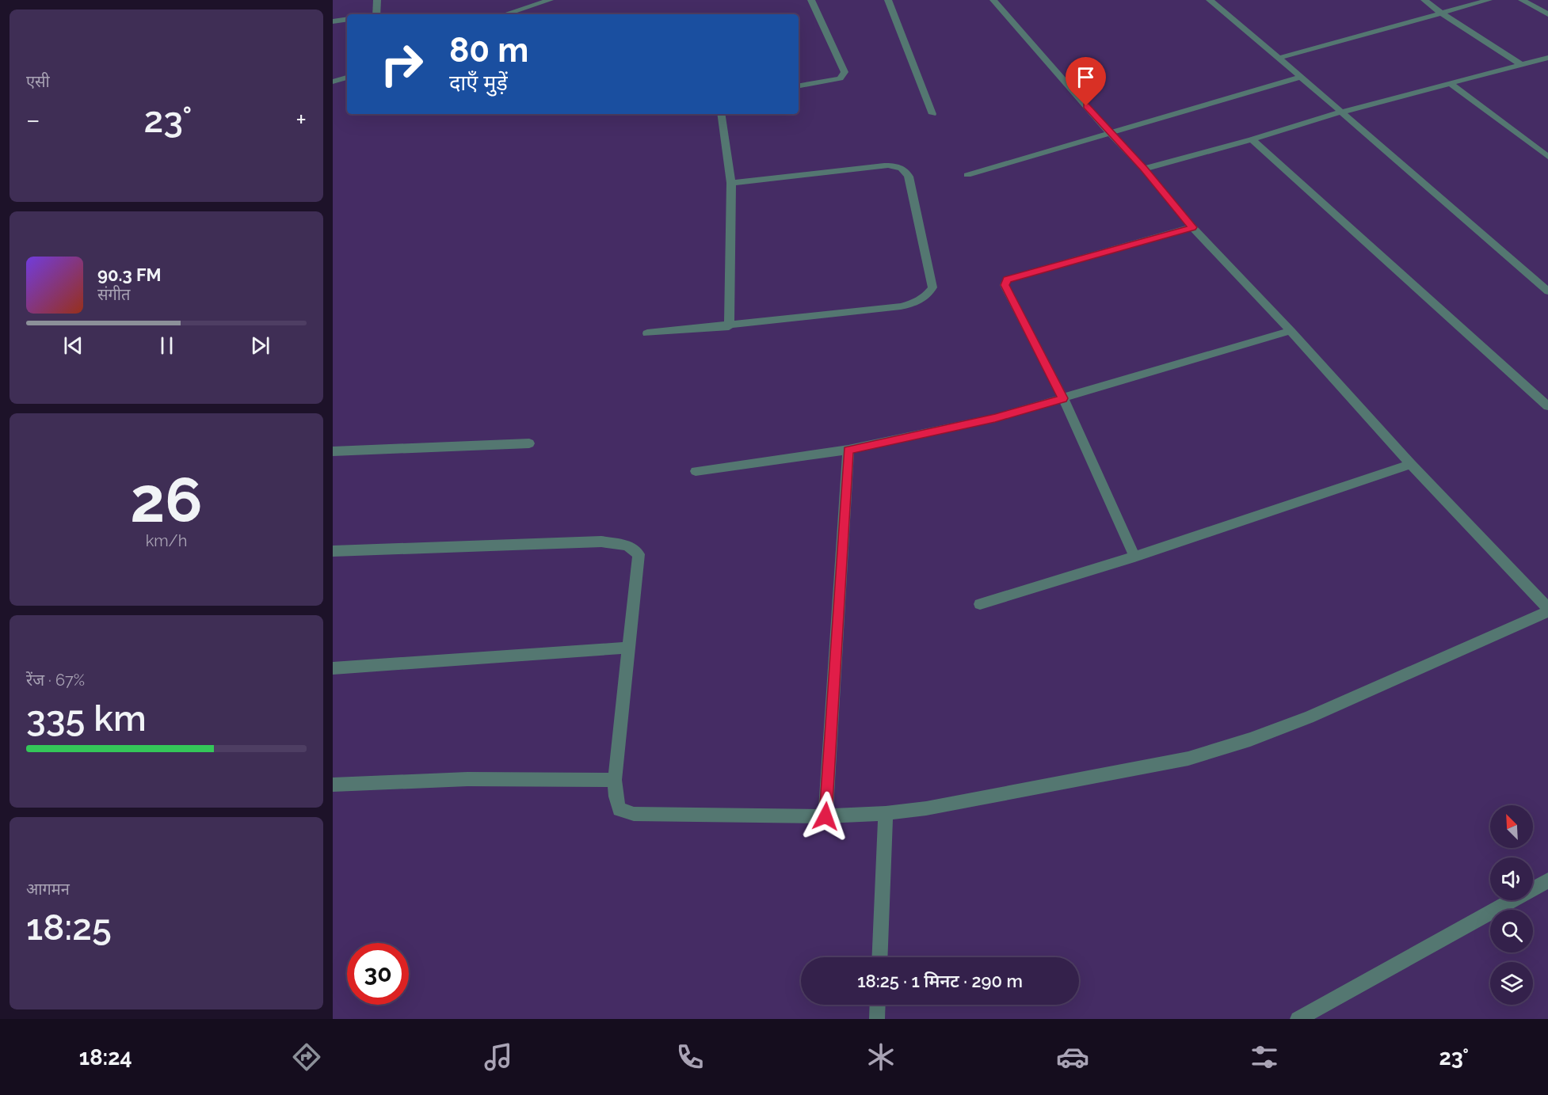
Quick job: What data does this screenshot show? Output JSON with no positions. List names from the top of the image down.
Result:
{
  "north": "top left",
  "page": {
    "tile": [
      "एसी",
      ["26", "km/h"],
      ["रेंज · 67%", "335 km"],
      ["आगमन", "18:25"]
    ],
    "turn": ["80 m", "दाएँ मुड़ें"],
    "heat": ["−", "23°", "+"],
    "song": ["90.3 FM", "संगीत"],
    "limit": "30",
    "trip": "18:25 · 1 मिनट · 290 m",
    "tabs": ["18:24", "23°"]
  }
}
